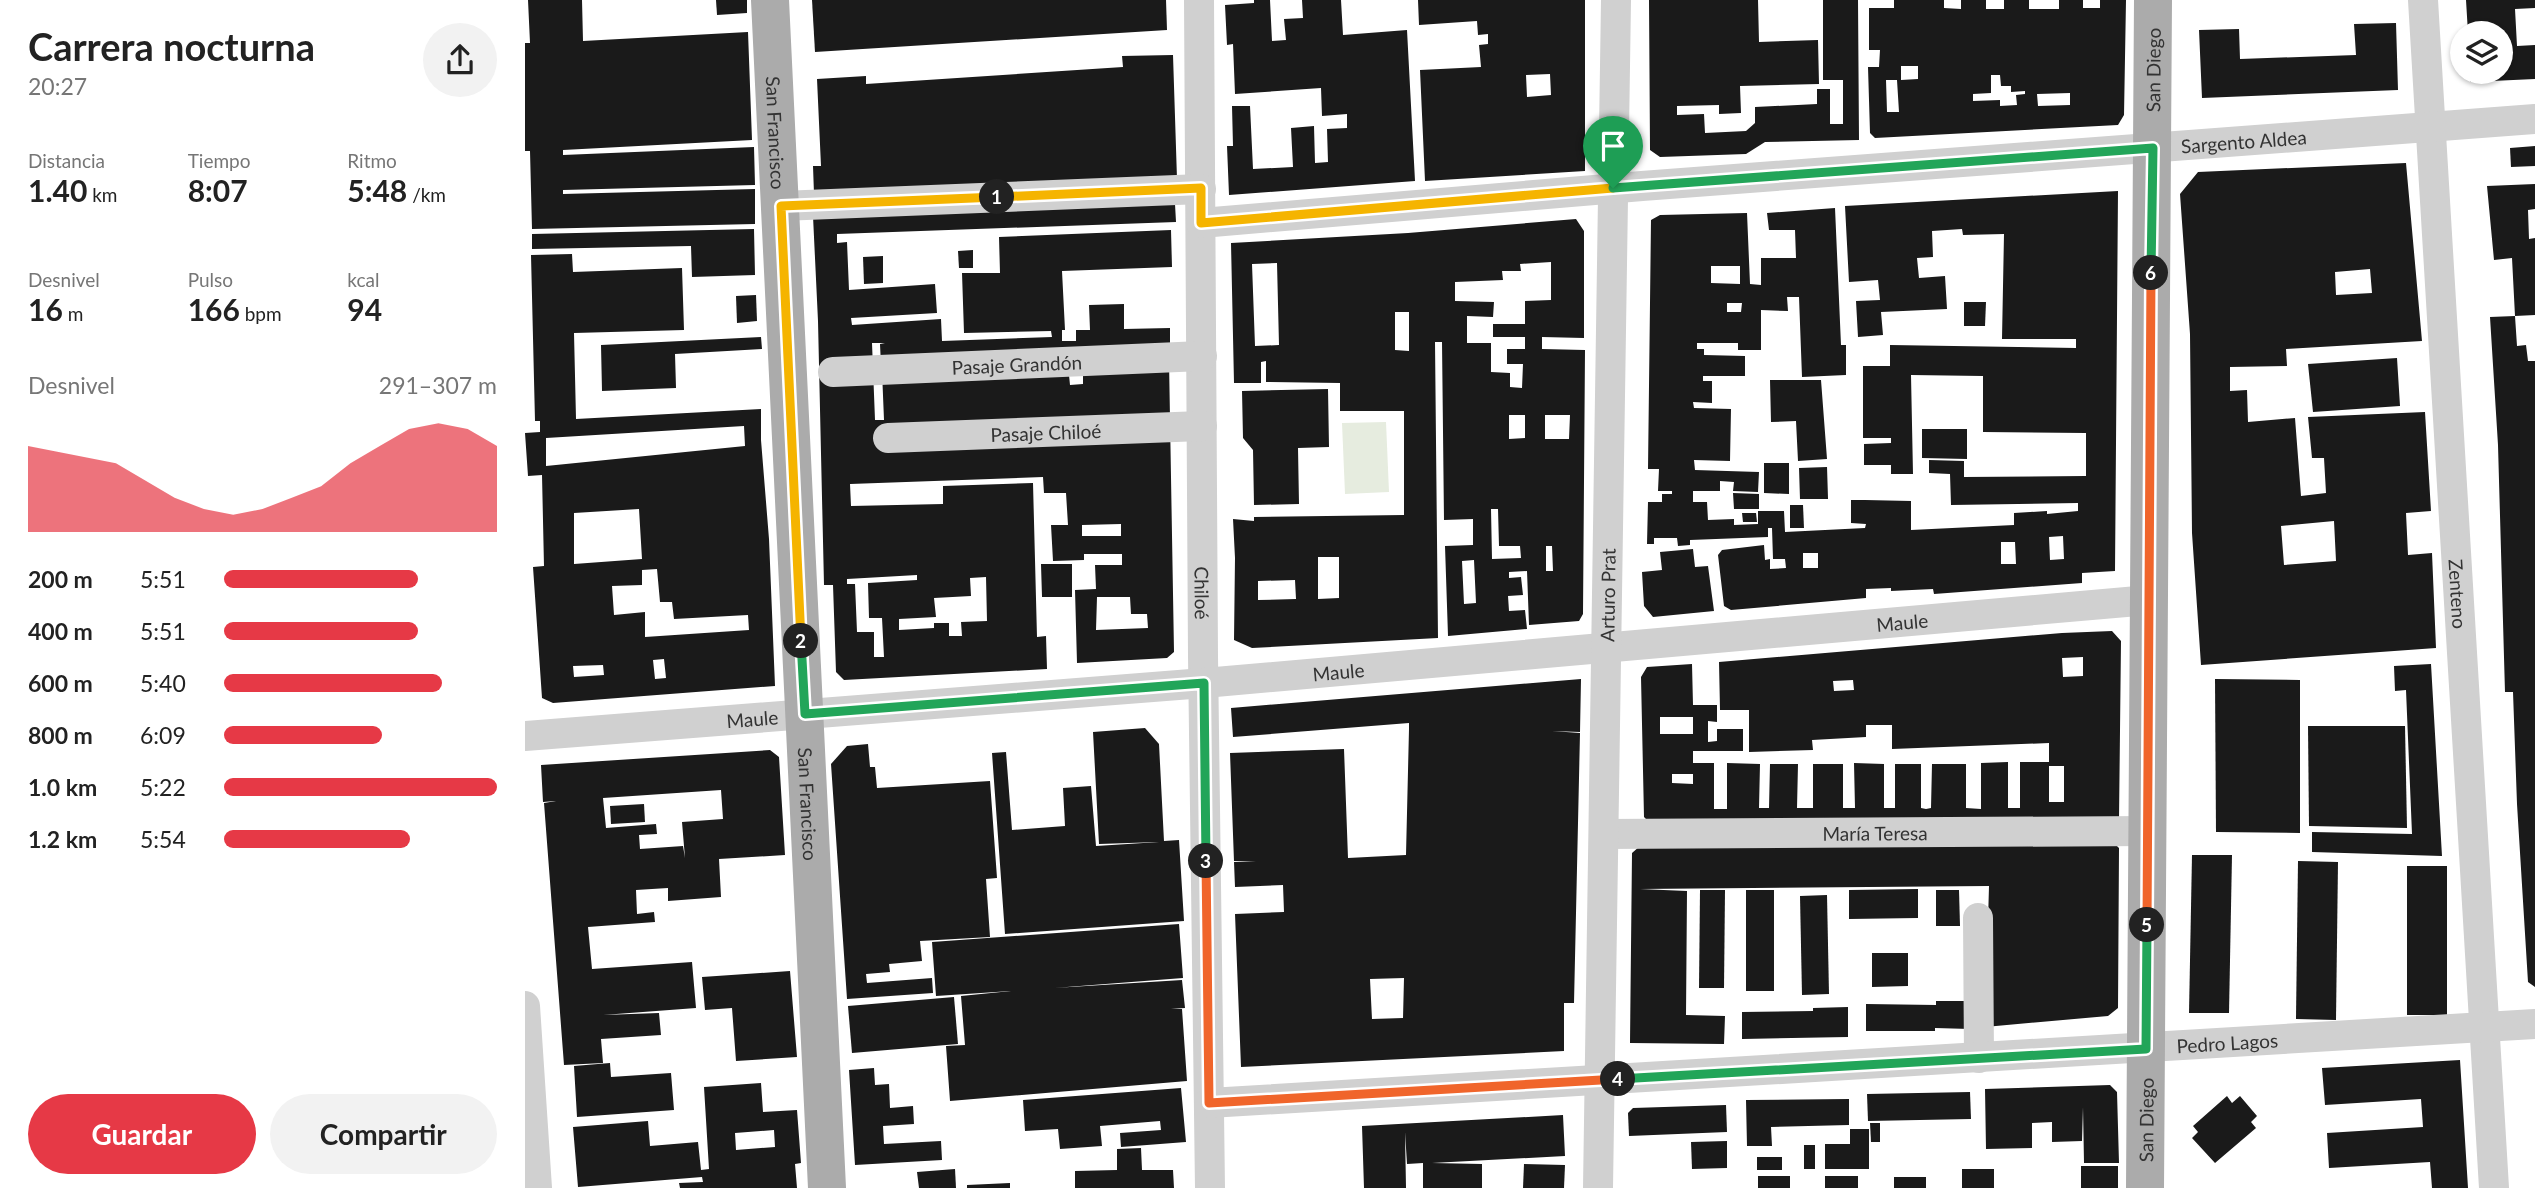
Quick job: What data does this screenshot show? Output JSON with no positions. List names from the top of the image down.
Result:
{
  "streets": {
    "main road": ["San Diego", "San Francisco"],
    "street": [
      "Sargento Aldea",
      "Pasaje Grandón",
      "Pasaje Chiloé",
      "Chiloé",
      "Arturo Prat",
      "Zenteno",
      "Maule",
      "María Teresa",
      "Pedro Lagos"
    ]
  },
  "crossings": [
    ["San Diego", "Sargento Aldea"],
    ["San Diego", "Maule"],
    ["San Diego", "María Teresa"],
    ["San Diego", "Pedro Lagos"],
    ["San Francisco", "Pasaje Grandón"],
    ["San Francisco", "Maule"],
    ["Sargento Aldea", "Chiloé"],
    ["Sargento Aldea", "Arturo Prat"],
    ["Sargento Aldea", "Zenteno"],
    ["Pasaje Grandón", "Chiloé"],
    ["Pasaje Chiloé", "Chiloé"],
    ["Chiloé", "Maule"],
    ["Chiloé", "Pedro Lagos"],
    ["Arturo Prat", "Maule"],
    ["Arturo Prat", "María Teresa"],
    ["Arturo Prat", "Pedro Lagos"],
    ["Zenteno", "Pedro Lagos"]
  ],
  "page": {
    "heading": ["Carrera nocturna", "20:27"],
    "stats": [
      ["Distancia", "1.40 km"],
      ["Tiempo", "8:07"],
      ["Ritmo", "5:48 /km"],
      ["Desnivel", "16 m"],
      ["Pulso", "166 bpm"],
      ["kcal", "94"]
    ],
    "pins": [
      "1",
      "6",
      "2",
      "3",
      "5",
      "4"
    ],
    "chart": ["Desnivel", "291–307 m"],
    "list": [
      {
        "name": "200 m",
        "note": "5:51"
      },
      {
        "name": "400 m",
        "note": "5:51"
      },
      {
        "name": "600 m",
        "note": "5:40"
      },
      {
        "name": "800 m",
        "note": "6:09"
      },
      {
        "name": "1.0 km",
        "note": "5:22"
      },
      {
        "name": "1.2 km",
        "note": "5:54"
      }
    ],
    "buttons": ["Guardar", "Compartir"]
  }
}
